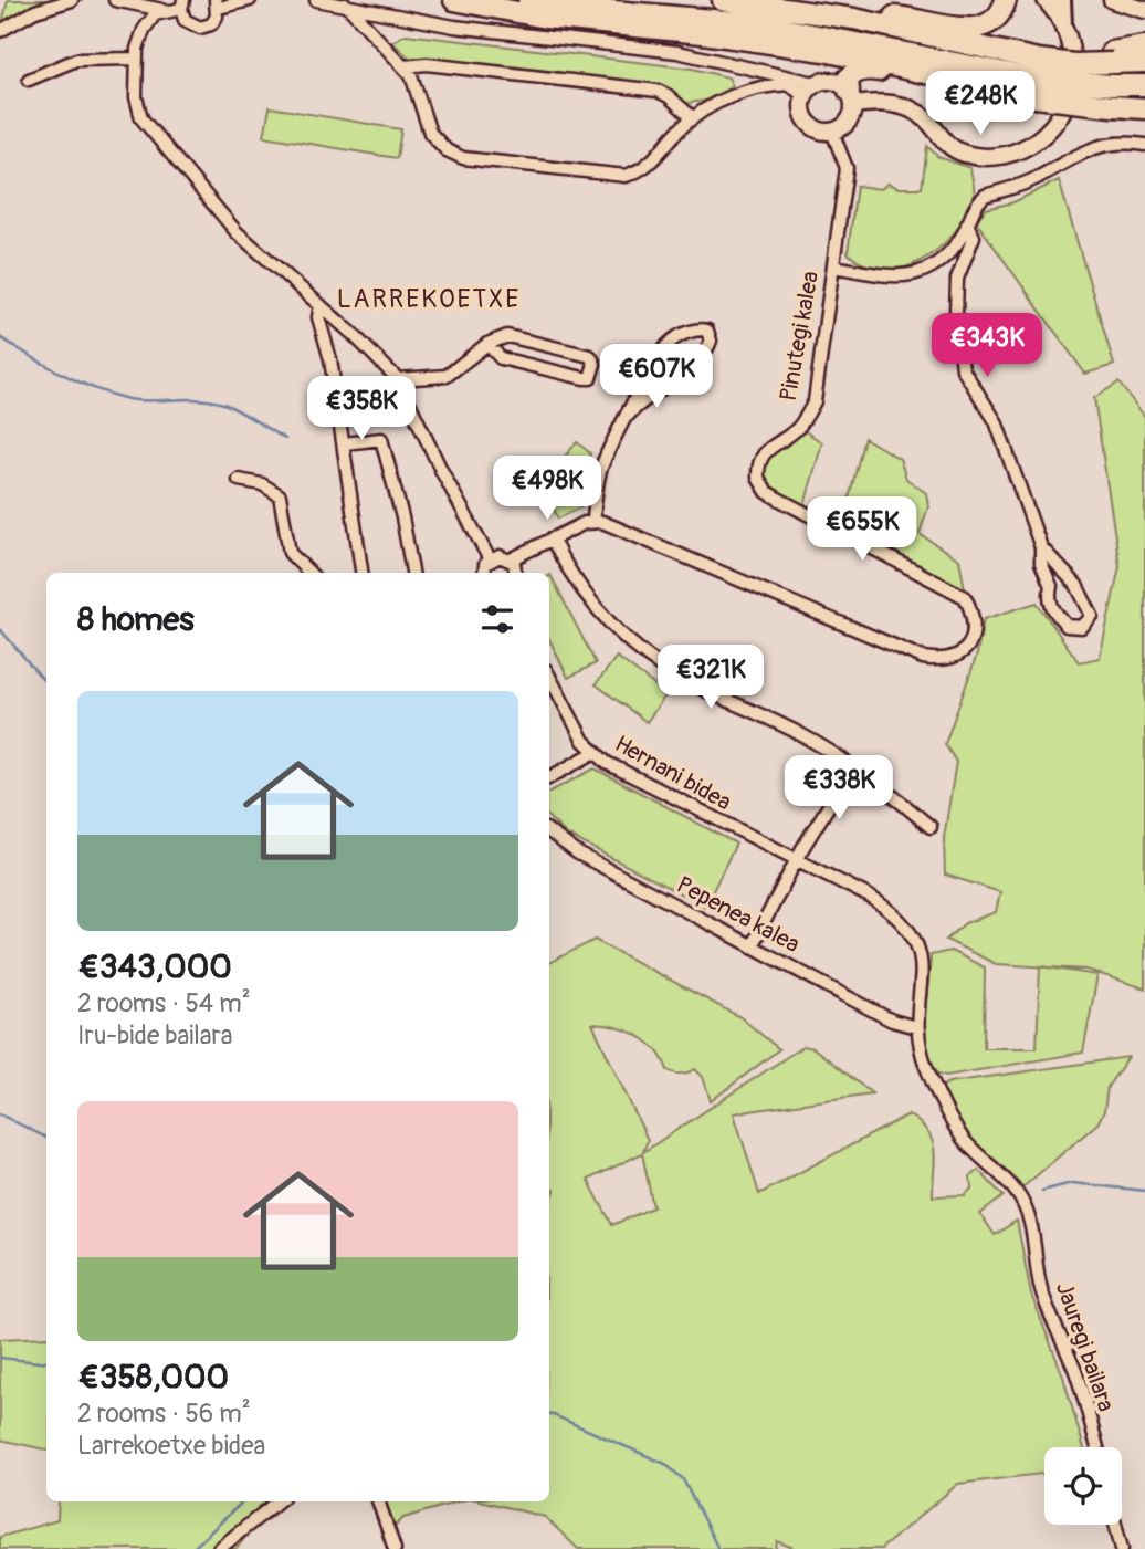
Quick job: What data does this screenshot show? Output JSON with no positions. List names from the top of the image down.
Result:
{
  "streets": {
    "street": [
      "Pinutegi kalea",
      "Hernani bidea",
      "Pepenea kalea",
      "Jauregi bailara"
    ]
  },
  "crossings": [
    ["Hernani bidea", "Pepenea kalea"],
    ["Hernani bidea", "Jauregi bailara"]
  ],
  "districts": ["LARREKOETXE"],
  "page": {
    "price": [
      "€248K",
      "€343K",
      "€607K",
      "€358K",
      "€498K",
      "€655K",
      "€321K",
      "€338K"
    ],
    "heading": "8 homes",
    "list": [
      {
        "name": "€343,000",
        "note": "2 rooms · 54 m² · Iru-bide bailara"
      },
      {
        "name": "€358,000",
        "note": "2 rooms · 56 m² · Larrekoetxe bidea"
      }
    ]
  }
}
